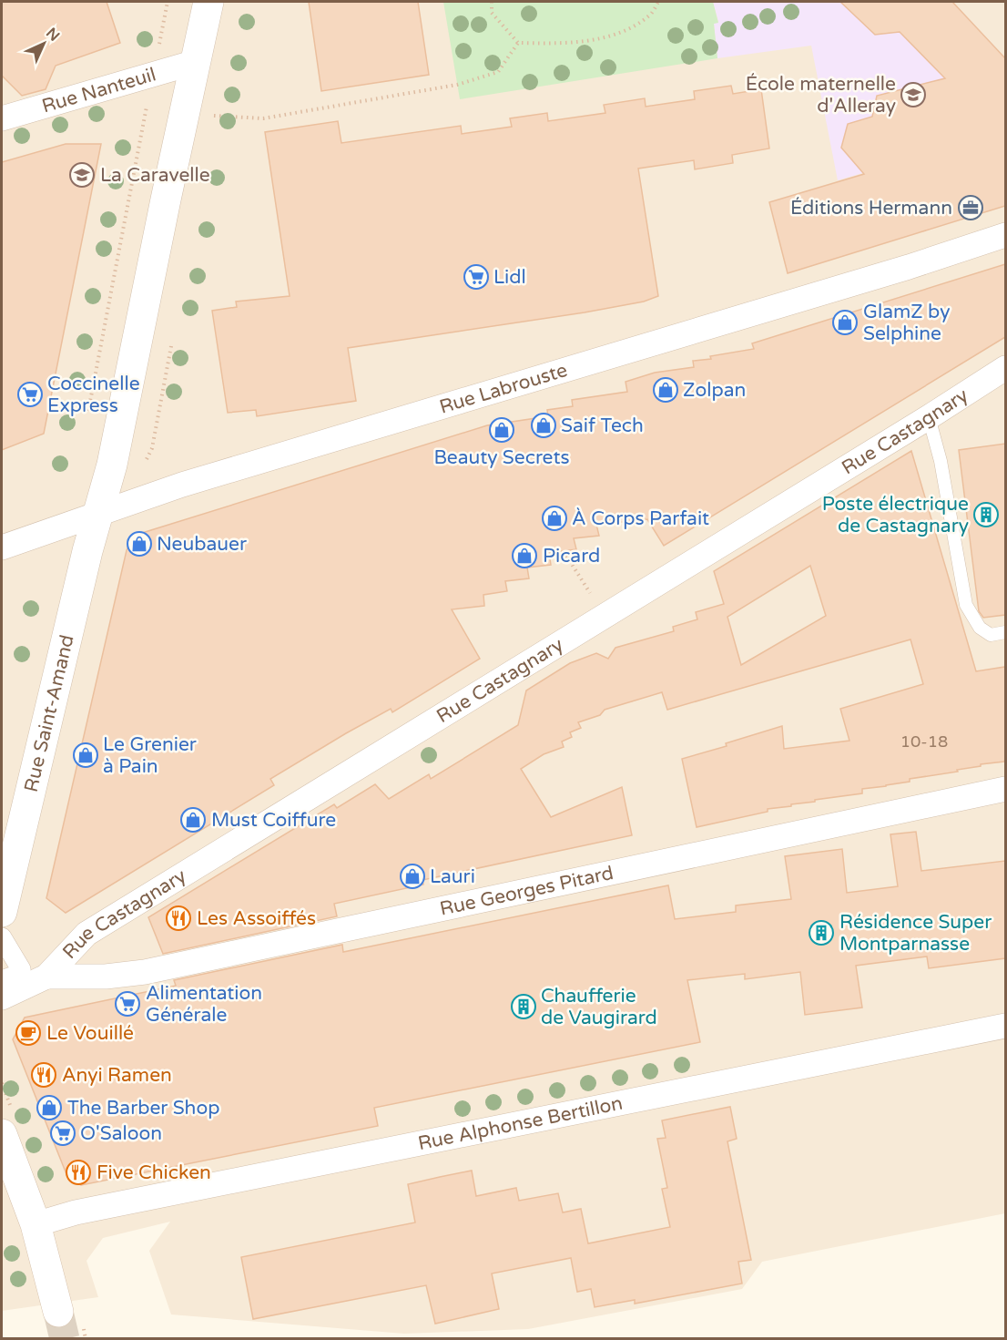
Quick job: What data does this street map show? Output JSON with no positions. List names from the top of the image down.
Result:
{
  "streets": {
    "street": [
      "Rue Nanteuil",
      "Rue Labrouste",
      "Rue Castagnary",
      "Rue Saint-Amand",
      "Rue Georges Pitard",
      "Rue Alphonse Bertillon"
    ]
  },
  "crossings": [
    ["Rue Nanteuil", "Rue Saint-Amand"],
    ["Rue Labrouste", "Rue Saint-Amand"],
    ["Rue Castagnary", "Rue Georges Pitard"]
  ],
  "places": {
    "school or university": ["École maternelle d'Alleray", "La Caravelle"],
    "office": ["Éditions Hermann"],
    "supermarket": [
      "Lidl",
      "Coccinelle Express",
      "Alimentation Générale",
      "O'Saloon"
    ],
    "shop": [
      "GlamZ by Selphine",
      "Zolpan",
      "Saif Tech",
      "Beauty Secrets",
      "À Corps Parfait",
      "Neubauer",
      "Picard",
      "Le Grenier à Pain",
      "Must Coiffure",
      "Lauri",
      "The Barber Shop"
    ],
    "building": ["Poste électrique de Castagnary", "Résidence Super Montparnasse", "Chaufferie de Vaugirard"],
    "restaurant": ["Les Assoiffés", "Anyi Ramen", "Five Chicken"],
    "cafe": ["Le Vouillé"]
  },
  "house_numbers": ["10-18"],
  "north": "top right"
}
